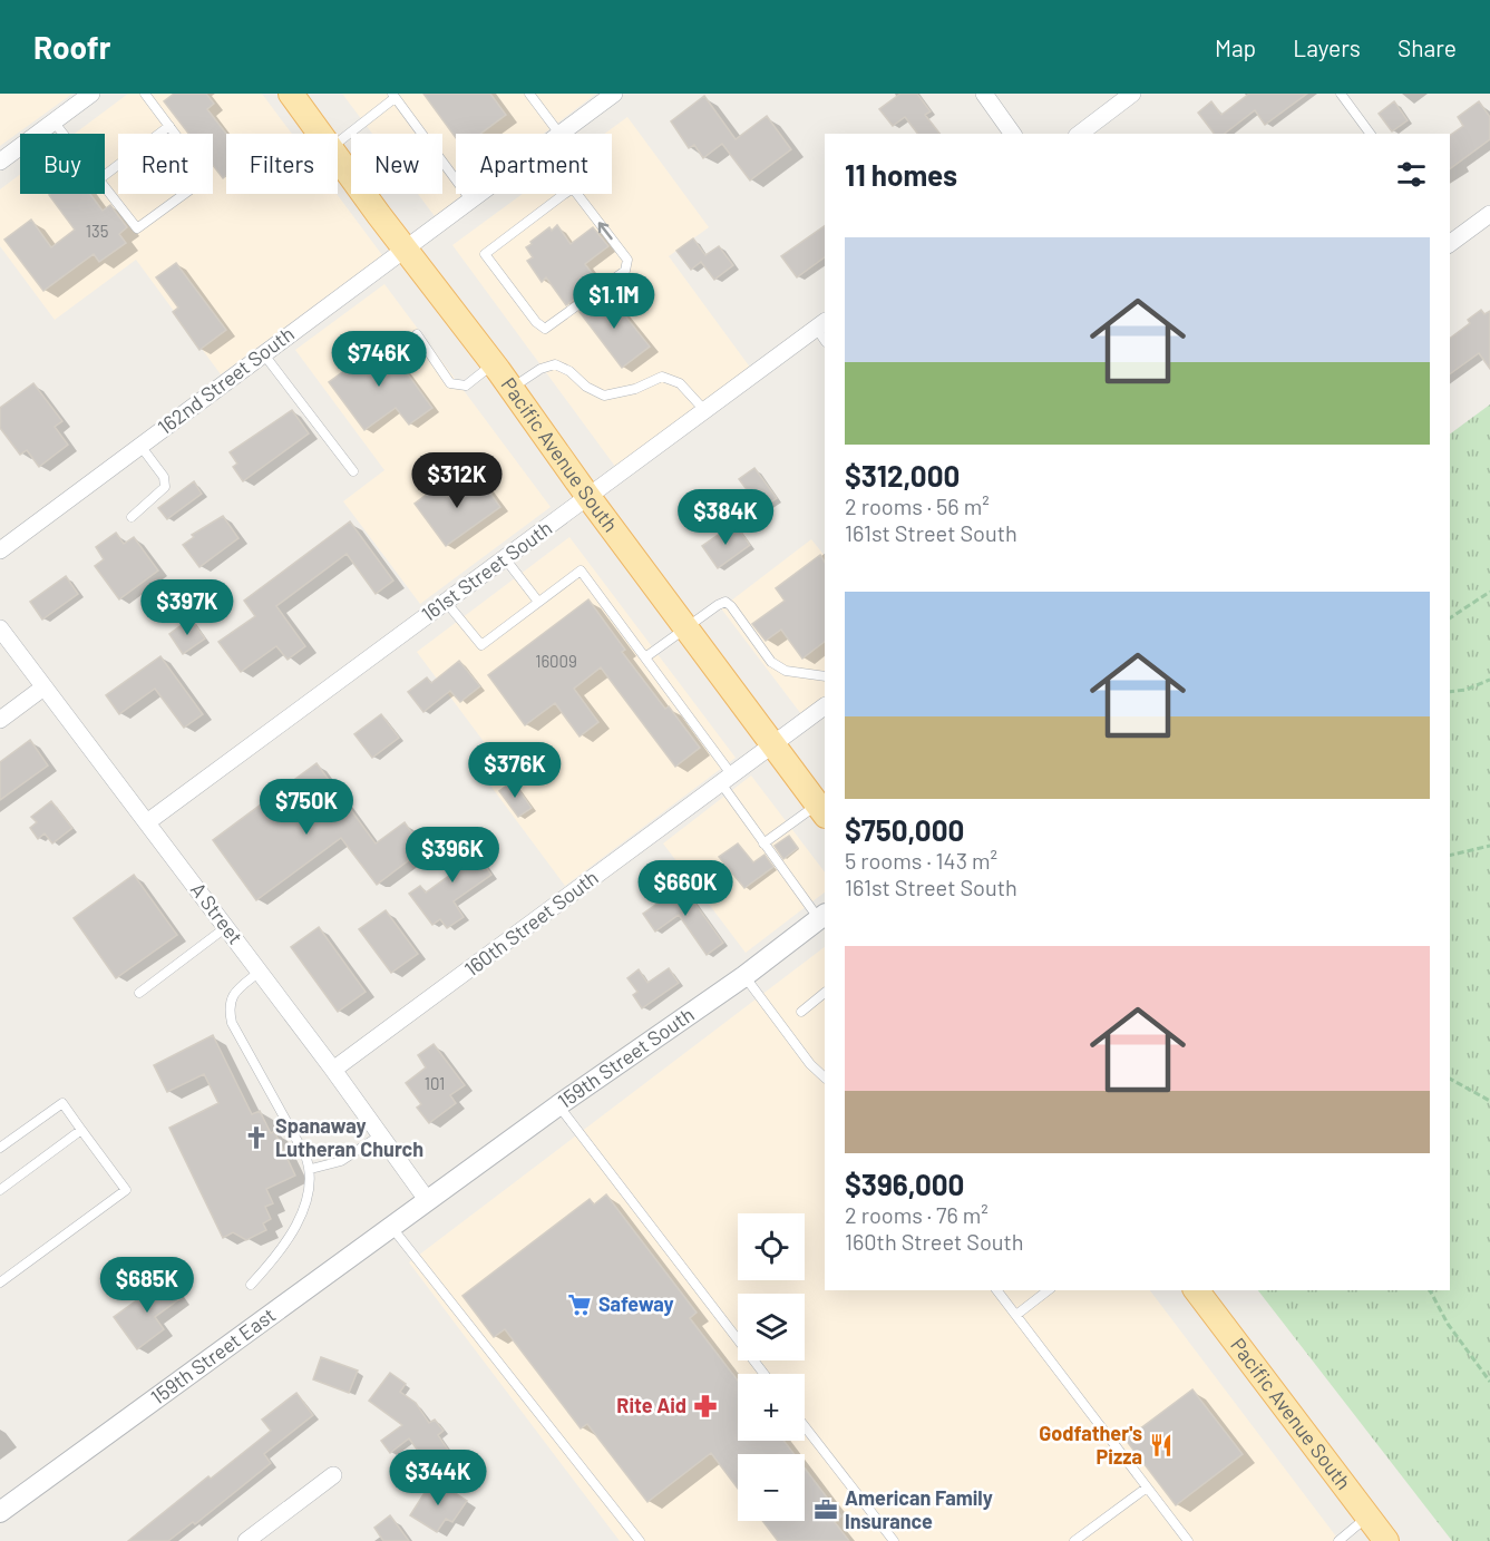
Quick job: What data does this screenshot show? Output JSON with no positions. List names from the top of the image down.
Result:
{
  "streets": {
    "main road": ["Pacific Avenue South"],
    "street": [
      "162nd Street South",
      "161st Street South",
      "A Street",
      "160th Street South",
      "159th Street South",
      "159th Street East"
    ]
  },
  "crossings": [
    ["162nd Street South", "Pacific Avenue South"],
    ["Pacific Avenue South", "161st Street South"],
    ["Pacific Avenue South", "160th Street South"],
    ["161st Street South", "A Street"],
    ["A Street", "160th Street South"],
    ["A Street", "159th Street South"],
    ["A Street", "159th Street East"],
    ["159th Street South", "159th Street East"]
  ],
  "places": {
    "church": ["Spanaway Lutheran Church"],
    "supermarket": ["Safeway"],
    "pharmacy": ["Rite Aid"],
    "restaurant": ["Godfather's Pizza"],
    "office": ["American Family Insurance"]
  },
  "house_numbers": ["135", "16009", "101"],
  "page": {
    "header": "Roofr",
    "nav": ["Map", "Layers", "Share"],
    "chip": [
      "Buy",
      "Rent",
      "Filters",
      "New",
      "Apartment"
    ],
    "heading": "11 homes",
    "list": [
      {
        "name": "$312,000",
        "note": "2 rooms · 56 m² · 161st Street South"
      },
      {
        "name": "$750,000",
        "note": "5 rooms · 143 m² · 161st Street South"
      },
      {
        "name": "$396,000",
        "note": "2 rooms · 76 m² · 160th Street South"
      }
    ],
    "price": [
      "$1.1M",
      "$746K",
      "$312K",
      "$384K",
      "$397K",
      "$376K",
      "$750K",
      "$396K",
      "$660K",
      "$685K",
      "$344K"
    ],
    "map_buttons": ["+", "−"]
  }
}
